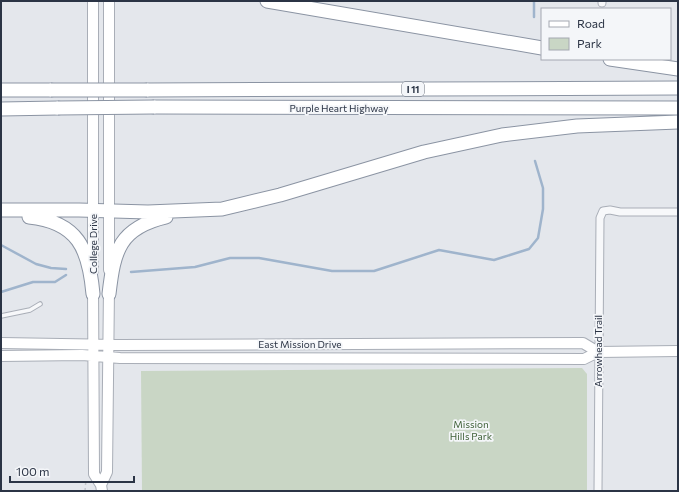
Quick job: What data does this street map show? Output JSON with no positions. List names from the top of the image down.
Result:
{
  "streets": {
    "highway": ["I 11", "Purple Heart Highway"],
    "street": ["College Drive", "East Mission Drive", "Arrowhead Trail"]
  },
  "crossings": [
    ["College Drive", "East Mission Drive"],
    ["East Mission Drive", "Arrowhead Trail"]
  ],
  "parks": ["Mission Hills Park"],
  "legend": ["Road", "Park"],
  "scale_bar": "100 m"
}
